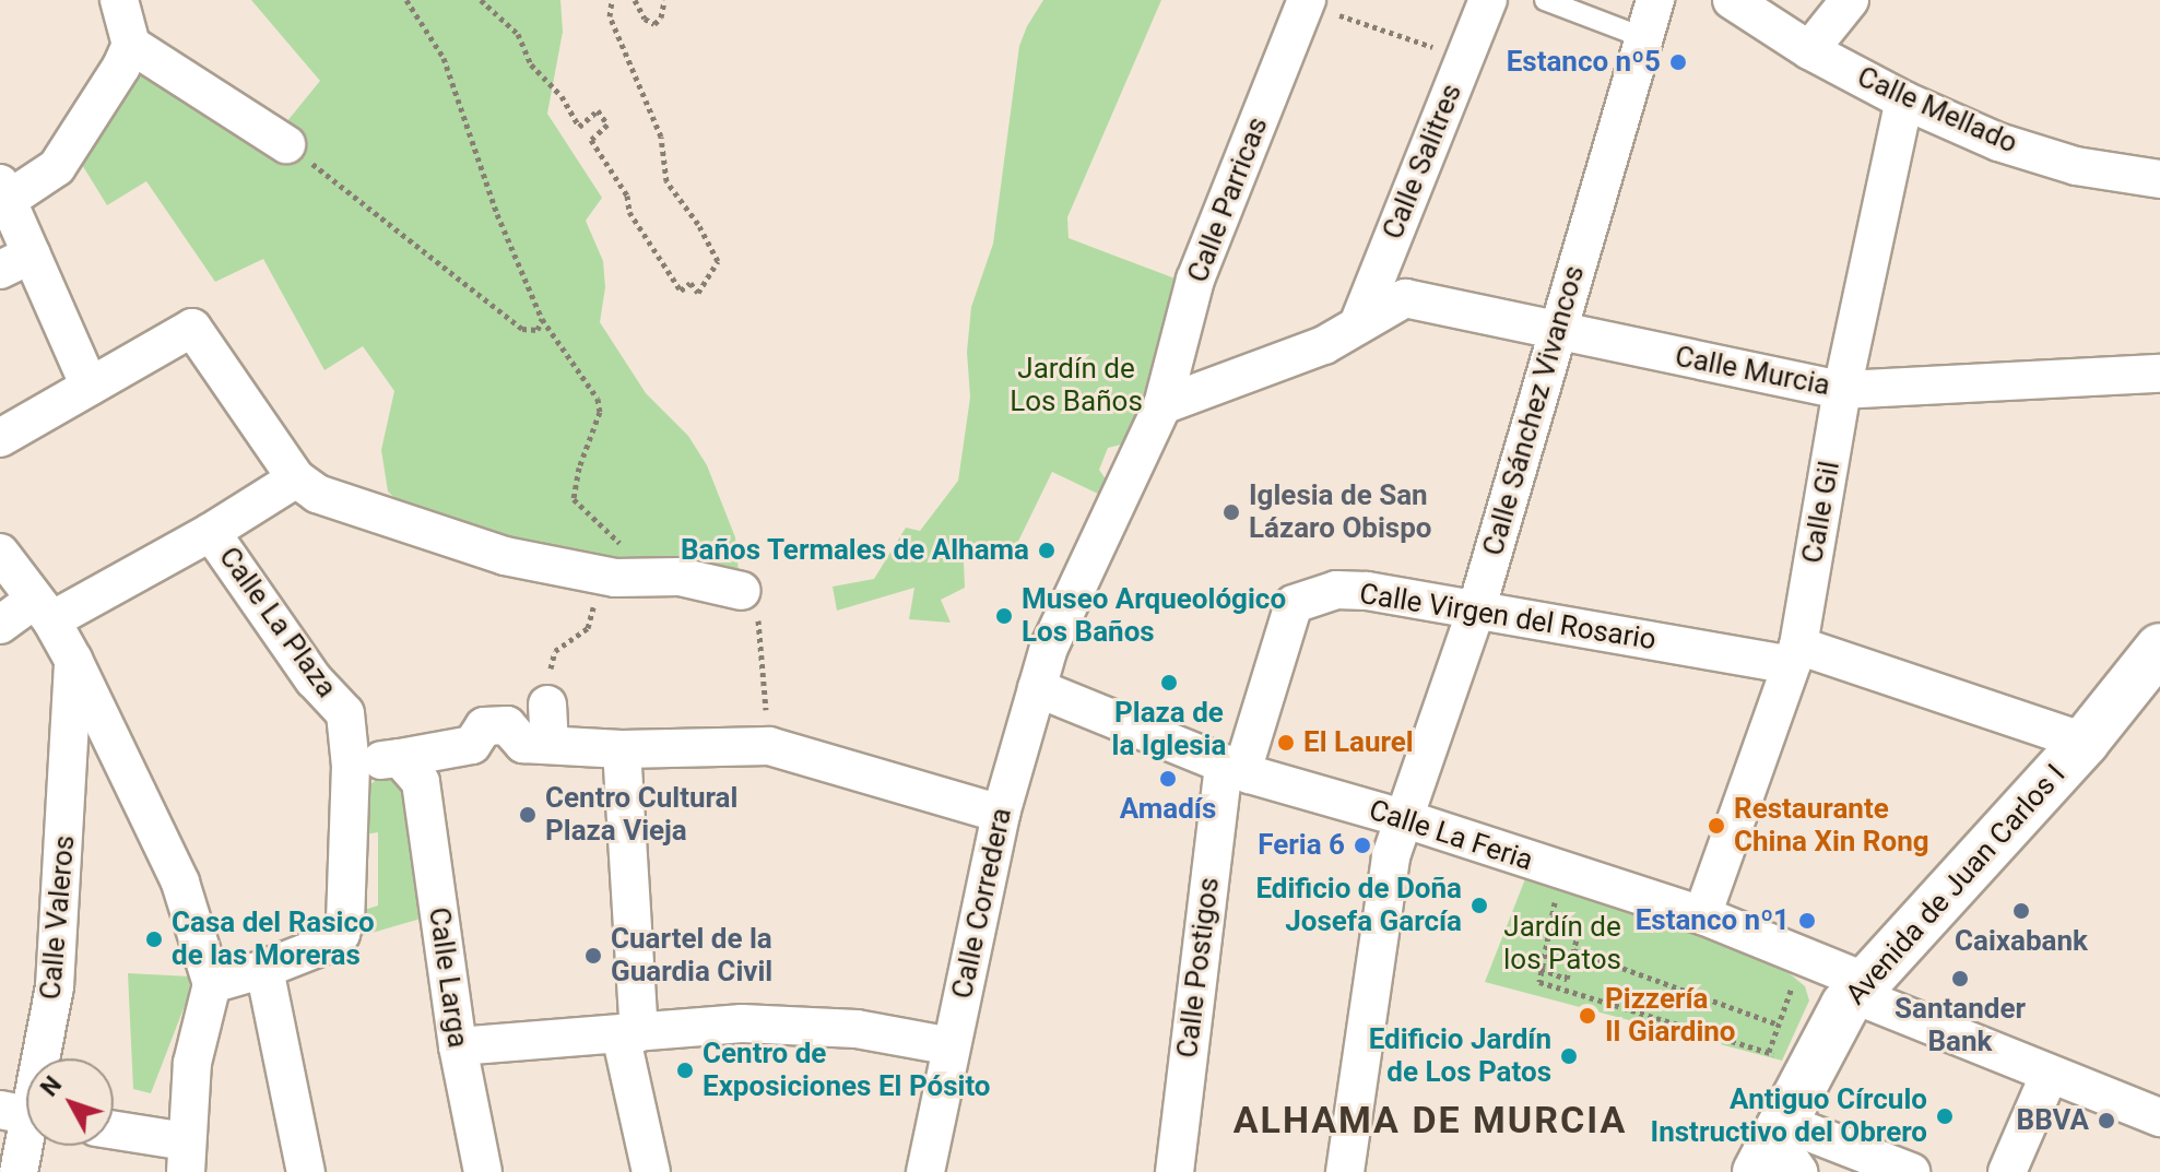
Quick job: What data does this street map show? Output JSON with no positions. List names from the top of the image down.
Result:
{
  "streets": {
    "main road": ["Avenida de Juan Carlos I"],
    "street": [
      "Calle Mellado",
      "Calle Salitres",
      "Calle Parricas",
      "Calle Murcia",
      "Calle Sánchez Vivancos",
      "Calle Gil",
      "Calle Virgen del Rosario",
      "Calle La Plaza",
      "Calle La Feria",
      "Calle Corredera",
      "Calle Valeros",
      "Calle Postigos",
      "Calle Larga"
    ]
  },
  "crossings": [
    ["Calle Mellado", "Calle Gil"],
    ["Calle Salitres", "Calle Murcia"],
    ["Calle Parricas", "Calle Murcia"],
    ["Calle Parricas", "Calle La Feria"],
    ["Calle Parricas", "Calle Corredera"],
    ["Calle Murcia", "Calle Sánchez Vivancos"],
    ["Calle Murcia", "Calle Gil"],
    ["Calle Sánchez Vivancos", "Calle Virgen del Rosario"],
    ["Calle Sánchez Vivancos", "Calle La Feria"],
    ["Calle Gil", "Calle Virgen del Rosario"],
    ["Calle Gil", "Calle La Feria"],
    ["Calle Virgen del Rosario", "Calle La Feria"],
    ["Calle Virgen del Rosario", "Avenida de Juan Carlos I"],
    ["Calle Virgen del Rosario", "Calle Postigos"],
    ["Calle La Feria", "Avenida de Juan Carlos I"],
    ["Calle La Feria", "Calle Corredera"],
    ["Calle La Feria", "Calle Postigos"]
  ],
  "districts": ["ALHAMA DE MURCIA"],
  "parks": ["Jardín de Los Baños", "Jardín de los Patos"],
  "places": [
    "Estanco nº5",
    "Iglesia de San Lázaro Obispo",
    "Baños Termales de Alhama",
    "Museo Arqueológico Los Baños",
    "Plaza de la Iglesia",
    "El Laurel",
    "Amadís",
    "Centro Cultural Plaza Vieja",
    "Restaurante China Xin Rong",
    "Feria 6",
    "Edificio de Doña Josefa García",
    "Caixabank",
    "Estanco nº1",
    "Casa del Rasico de las Moreras",
    "Cuartel de la Guardia Civil",
    "Santander Bank",
    "Pizzería Il Giardino",
    "Edificio Jardín de Los Patos",
    "Centro de Exposiciones El Pósito",
    "Antiguo Círculo Instructivo del Obrero",
    "BBVA"
  ],
  "north": "top left"
}
